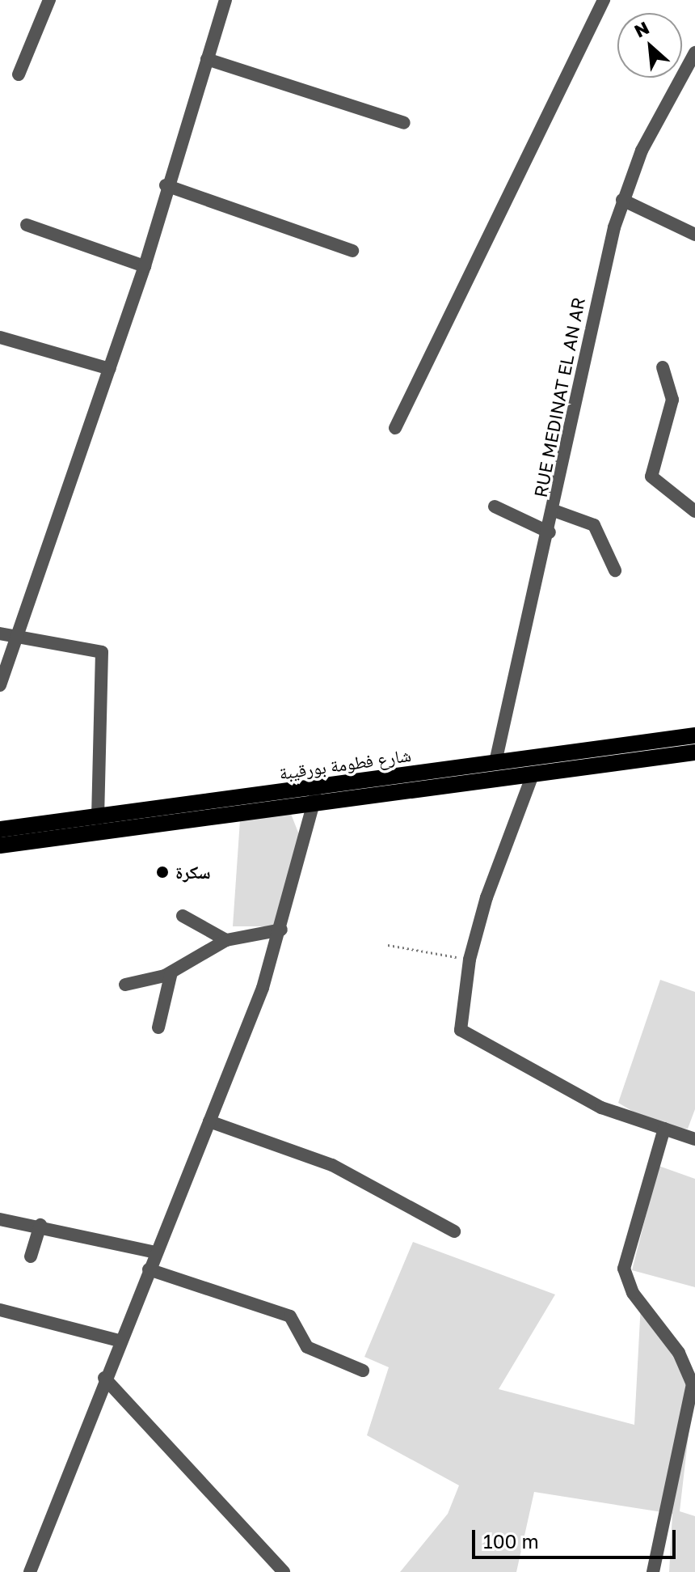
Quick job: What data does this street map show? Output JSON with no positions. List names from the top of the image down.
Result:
{
  "streets": {
    "main road": ["شارع فطومة بورقيبة"],
    "street": ["RUE MEDINAT EL AN AR"]
  },
  "crossings": [
    ["RUE MEDINAT EL AN AR", "شارع فطومة بورقيبة"]
  ],
  "places": ["سكرة"],
  "scale_bar": "100 m",
  "north": "top left"
}
